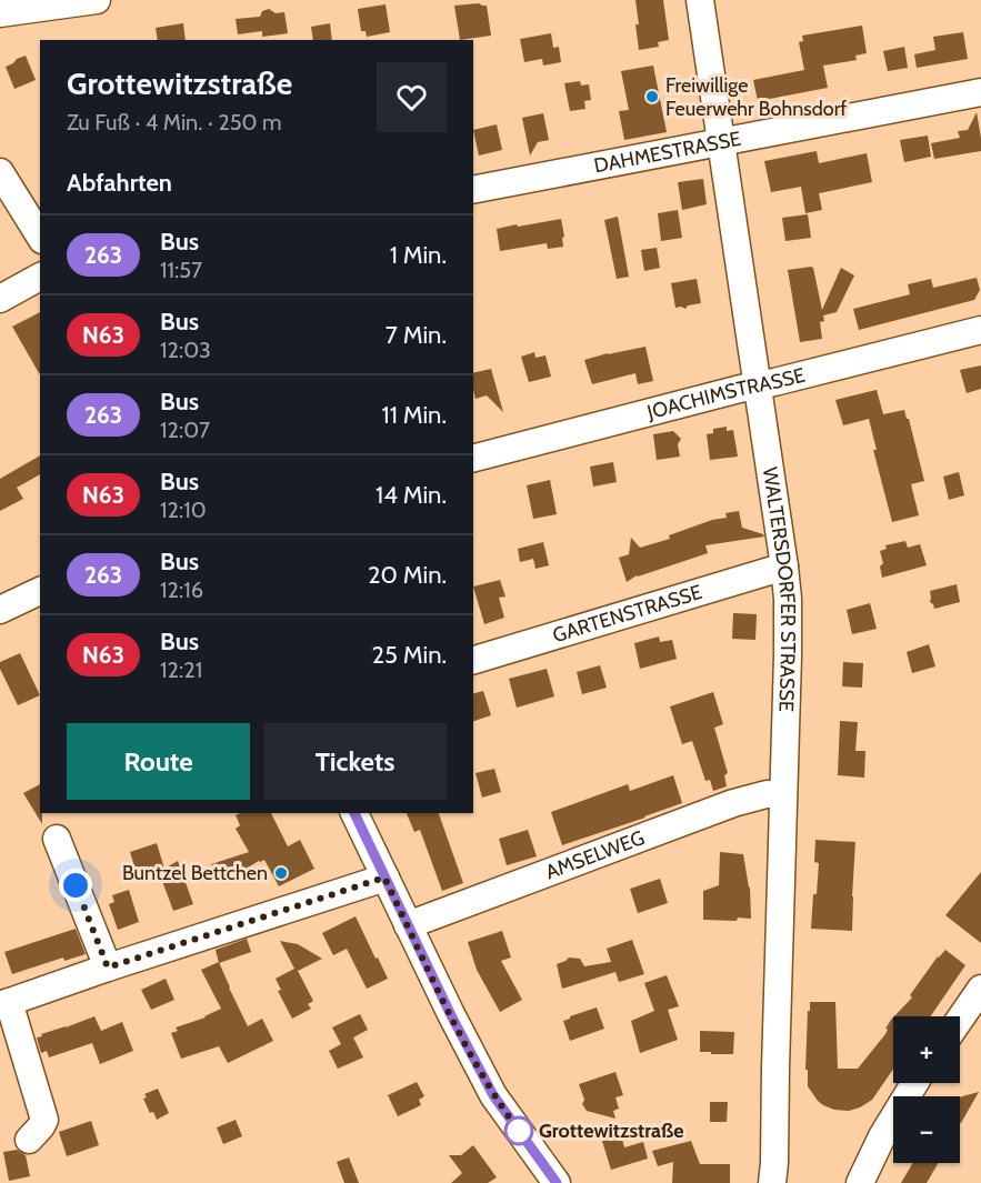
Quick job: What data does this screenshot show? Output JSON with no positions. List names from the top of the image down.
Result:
{
  "streets": {
    "street": [
      "DAHMESTRASSE",
      "JOACHIMSTRASSE",
      "WALTERSDORFER STRASSE",
      "GARTENSTRASSE",
      "AMSELWEG"
    ]
  },
  "crossings": [
    ["DAHMESTRASSE", "WALTERSDORFER STRASSE"],
    ["JOACHIMSTRASSE", "WALTERSDORFER STRASSE"],
    ["WALTERSDORFER STRASSE", "GARTENSTRASSE"],
    ["WALTERSDORFER STRASSE", "AMSELWEG"]
  ],
  "places": ["Freiwillige Feuerwehr Bohnsdorf", "Buntzel Bettchen", "Grottewitzstraße"],
  "lines": ["bus line 263"],
  "page": {
    "heading": [
      ["Grottewitzstraße", "Zu Fuß · 4 Min. · 250 m"],
      "Abfahrten"
    ],
    "list": [
      {
        "mark": "263",
        "name": "Bus",
        "note": "11:57",
        "value": "1 Min."
      },
      {
        "mark": "N63",
        "name": "Bus",
        "note": "12:03",
        "value": "7 Min."
      },
      {
        "mark": "263",
        "name": "Bus",
        "note": "12:07",
        "value": "11 Min."
      },
      {
        "mark": "N63",
        "name": "Bus",
        "note": "12:10",
        "value": "14 Min."
      },
      {
        "mark": "263",
        "name": "Bus",
        "note": "12:16",
        "value": "20 Min."
      },
      {
        "mark": "N63",
        "name": "Bus",
        "note": "12:21",
        "value": "25 Min."
      }
    ],
    "buttons": ["Route", "Tickets"],
    "map_buttons": ["+", "−"]
  }
}
